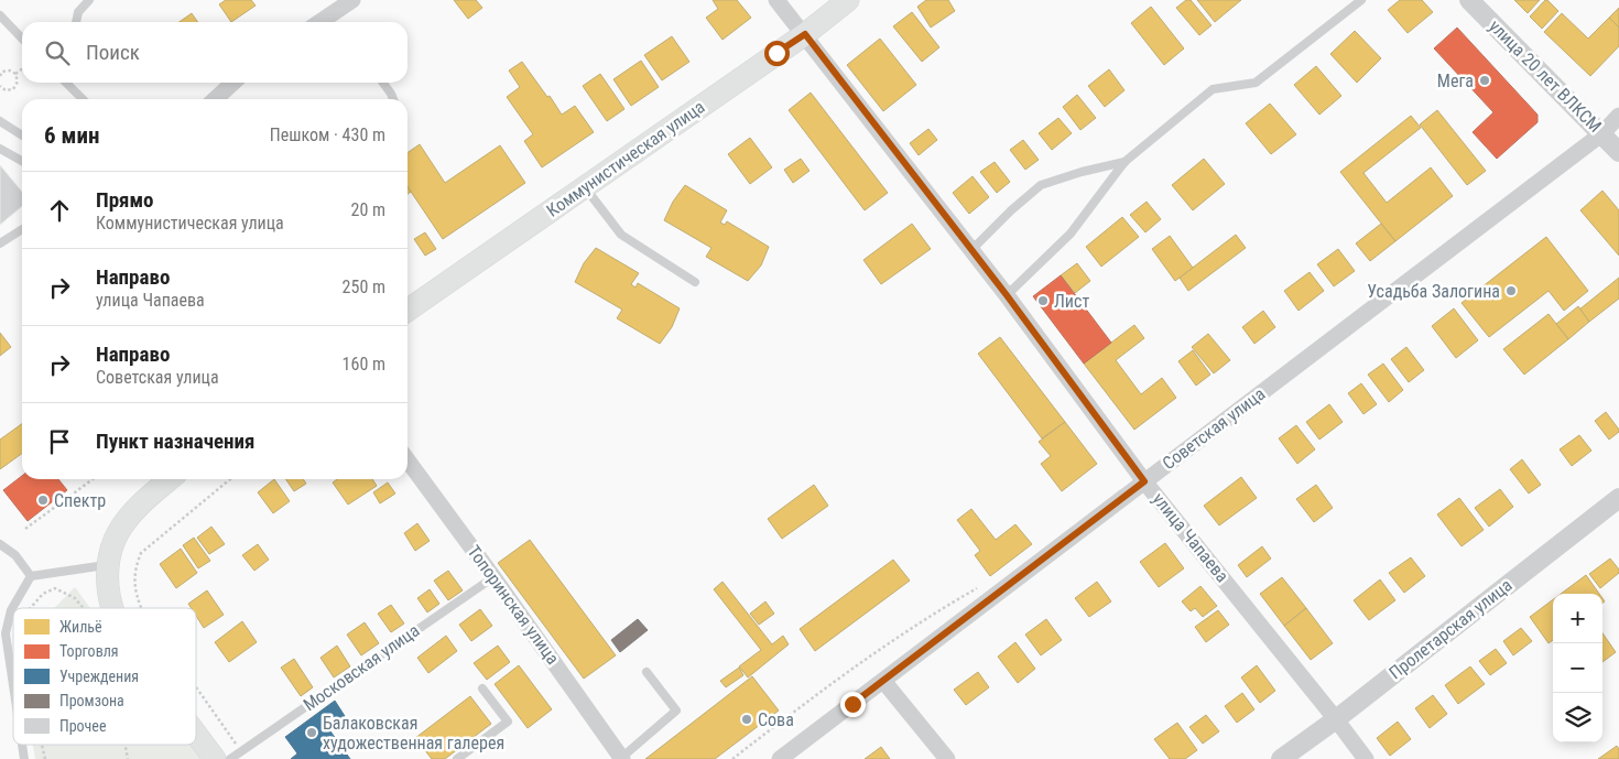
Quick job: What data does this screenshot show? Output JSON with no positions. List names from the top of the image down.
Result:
{
  "streets": {
    "main road": ["Коммунистическая улица"],
    "street": [
      "улица 20 лет ВЛКСМ",
      "Советская улица",
      "улица Чапаева",
      "Топоринская улица",
      "Пролетарская улица"
    ],
    "lane": ["Московская улица"]
  },
  "crossings": [
    ["улица 20 лет ВЛКСМ", "Советская улица"],
    ["Коммунистическая улица", "улица Чапаева"],
    ["Советская улица", "улица Чапаева"],
    ["улица Чапаева", "Пролетарская улица"],
    ["Топоринская улица", "Московская улица"]
  ],
  "places": [
    "Мега",
    "Усадьба Залогина",
    "Лист",
    "Спектр",
    "Сова",
    "Балаковская художественная галерея"
  ],
  "legend": [
    "Жильё",
    "Торговля",
    "Учреждения",
    "Промзона",
    "Прочее"
  ],
  "page": {
    "search": "Поиск",
    "heading": ["6 мин", "Пешком · 430 m"],
    "list": [
      ["Прямо", "Коммунистическая улица", "20 m"],
      ["Направо", "улица Чапаева", "250 m"],
      ["Направо", "Советская улица", "160 m"],
      "Пункт назначения"
    ],
    "map_buttons": ["+", "−"]
  }
}
